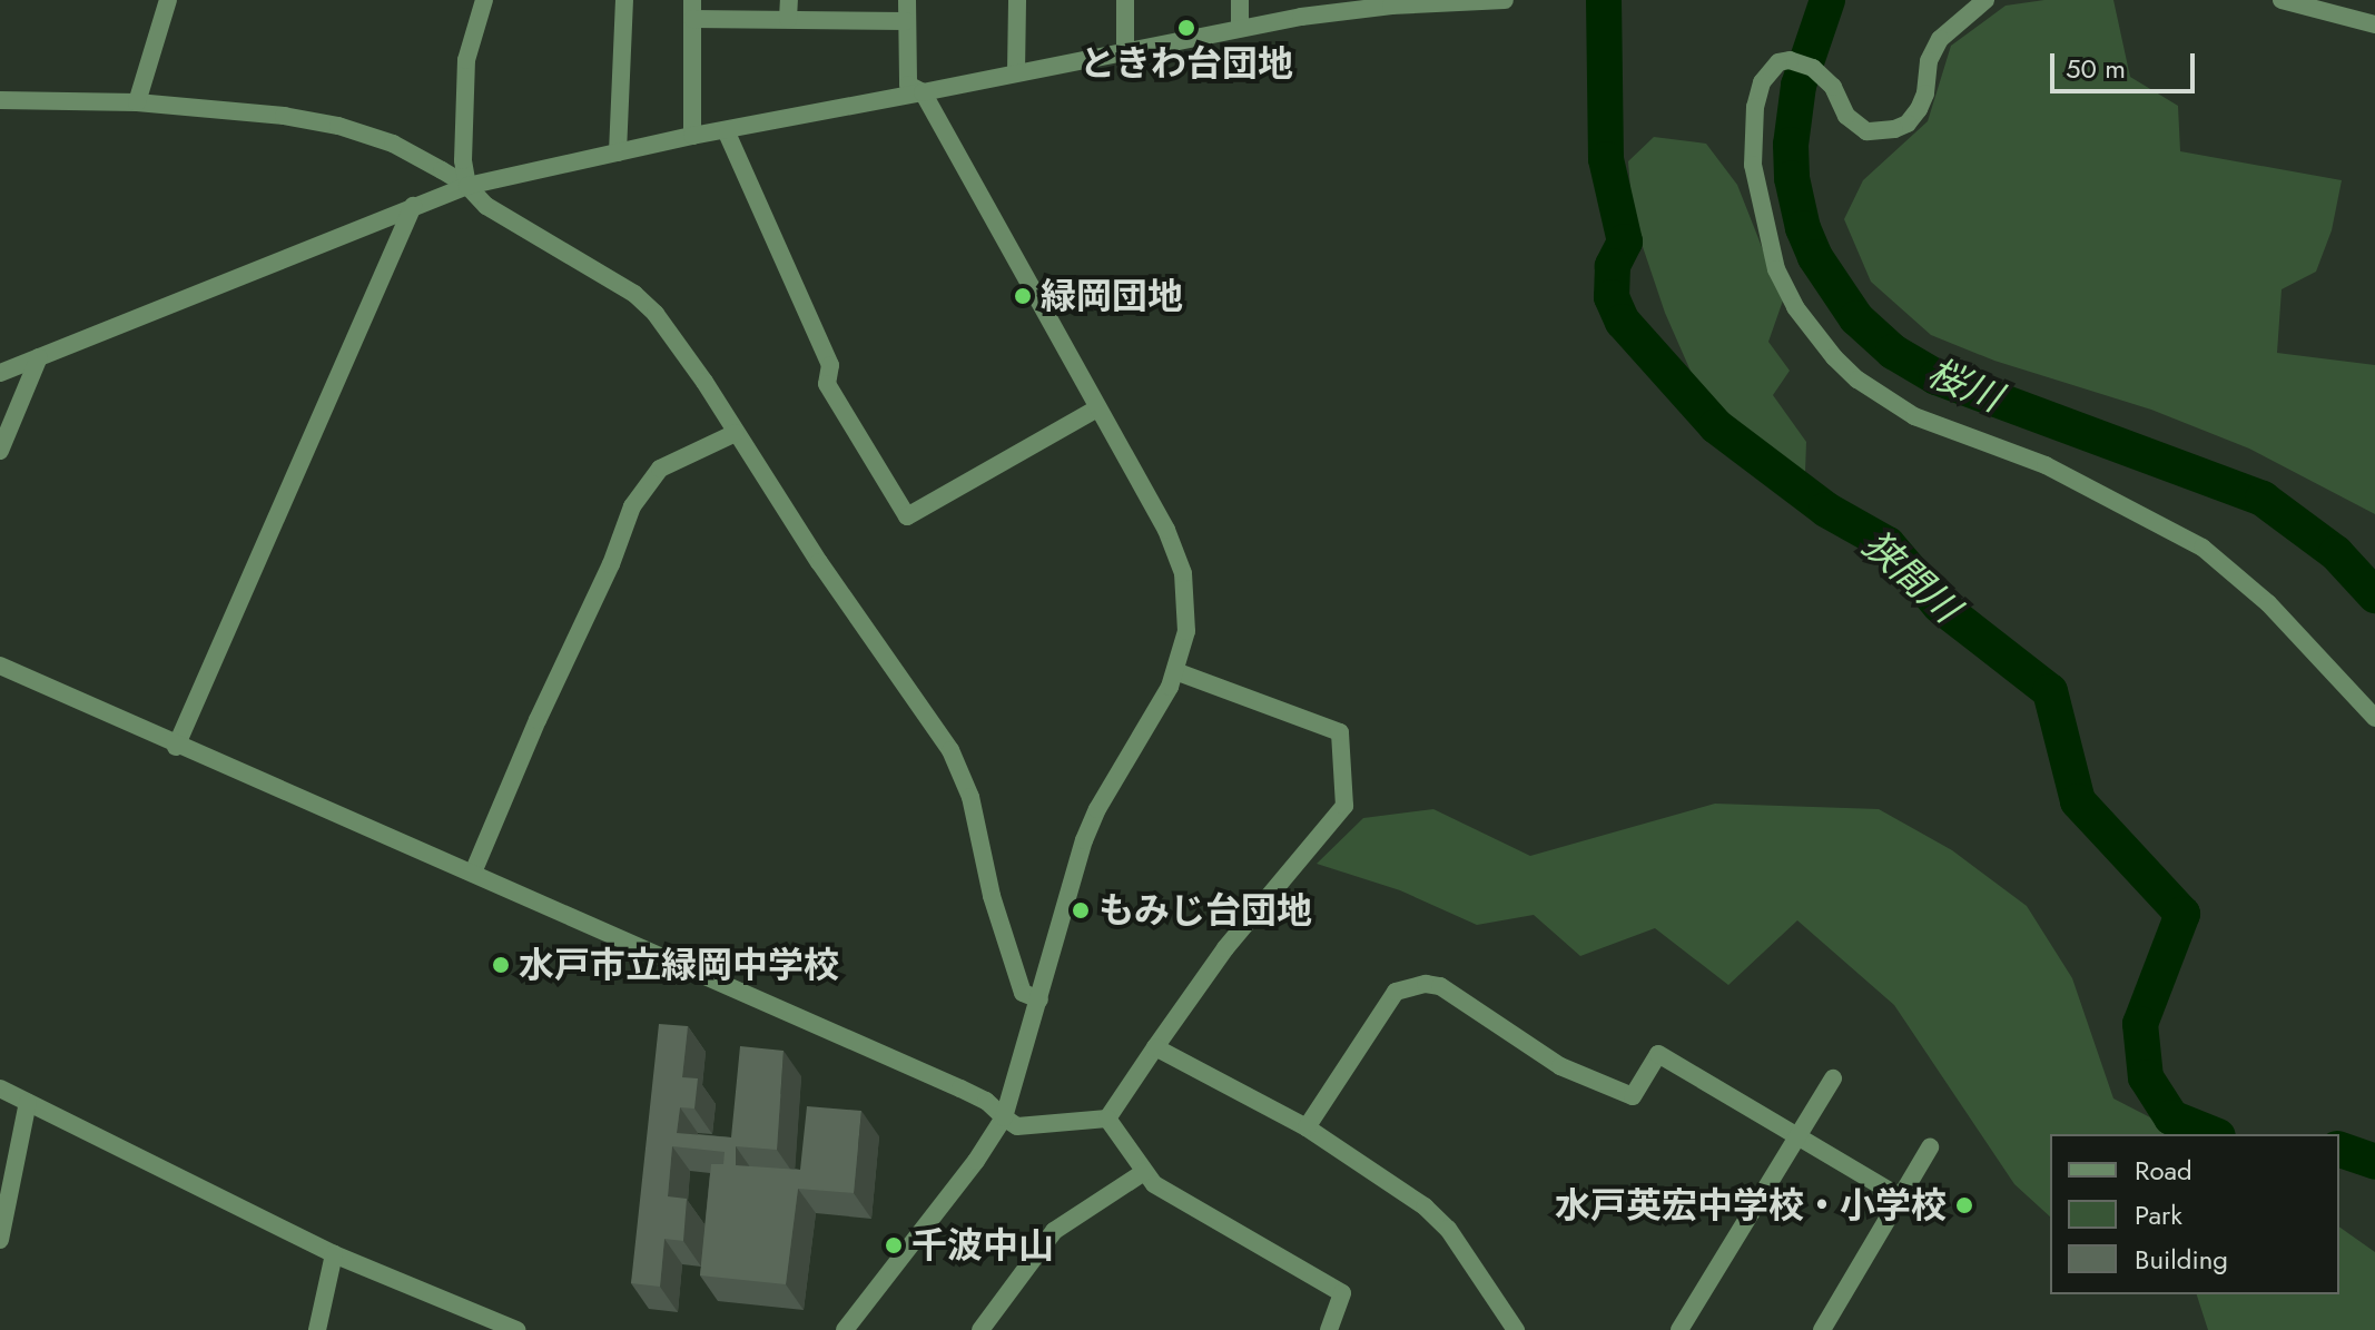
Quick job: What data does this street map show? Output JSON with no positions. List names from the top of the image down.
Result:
{
  "water": ["桜川", "狭間川"],
  "places": [
    "ときわ台団地",
    "緑岡団地",
    "もみじ台団地",
    "水戸市立緑岡中学校",
    "水戸英宏中学校・小学校",
    "千波中山"
  ],
  "legend": ["Road", "Park", "Building"],
  "scale_bar": "50 m"
}
